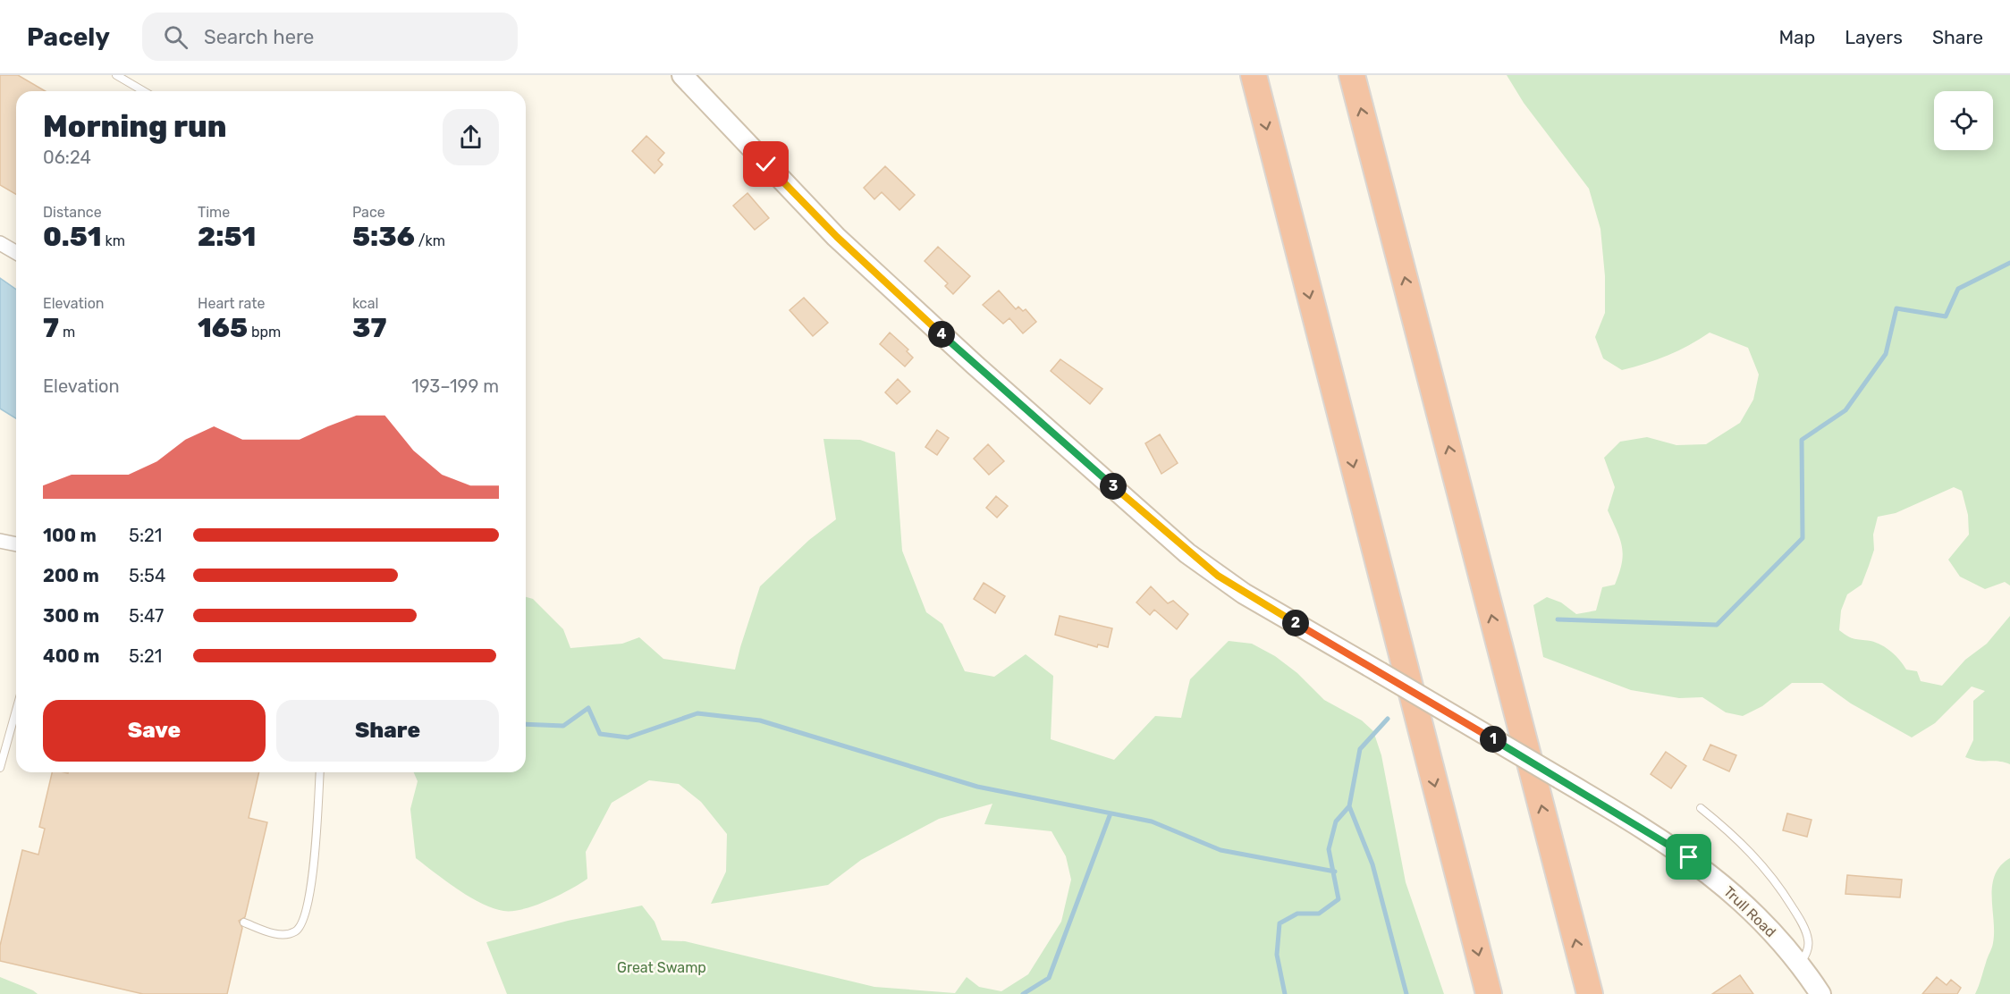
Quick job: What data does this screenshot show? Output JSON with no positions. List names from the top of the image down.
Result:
{
  "streets": {
    "street": ["Trull Road"]
  },
  "parks": ["Great Swamp"],
  "page": {
    "header": "Pacely",
    "search": "Search here",
    "nav": ["Map", "Layers", "Share"],
    "heading": ["Morning run", "06:24"],
    "stats": [
      ["Distance", "0.51 km"],
      ["Time", "2:51"],
      ["Pace", "5:36 /km"],
      ["Elevation", "7 m"],
      ["Heart rate", "165 bpm"],
      ["kcal", "37"]
    ],
    "pins": [
      "4",
      "3",
      "2",
      "1"
    ],
    "chart": ["Elevation", "193–199 m"],
    "list": [
      {
        "name": "100 m",
        "note": "5:21"
      },
      {
        "name": "200 m",
        "note": "5:54"
      },
      {
        "name": "300 m",
        "note": "5:47"
      },
      {
        "name": "400 m",
        "note": "5:21"
      }
    ],
    "buttons": ["Save", "Share"]
  }
}
